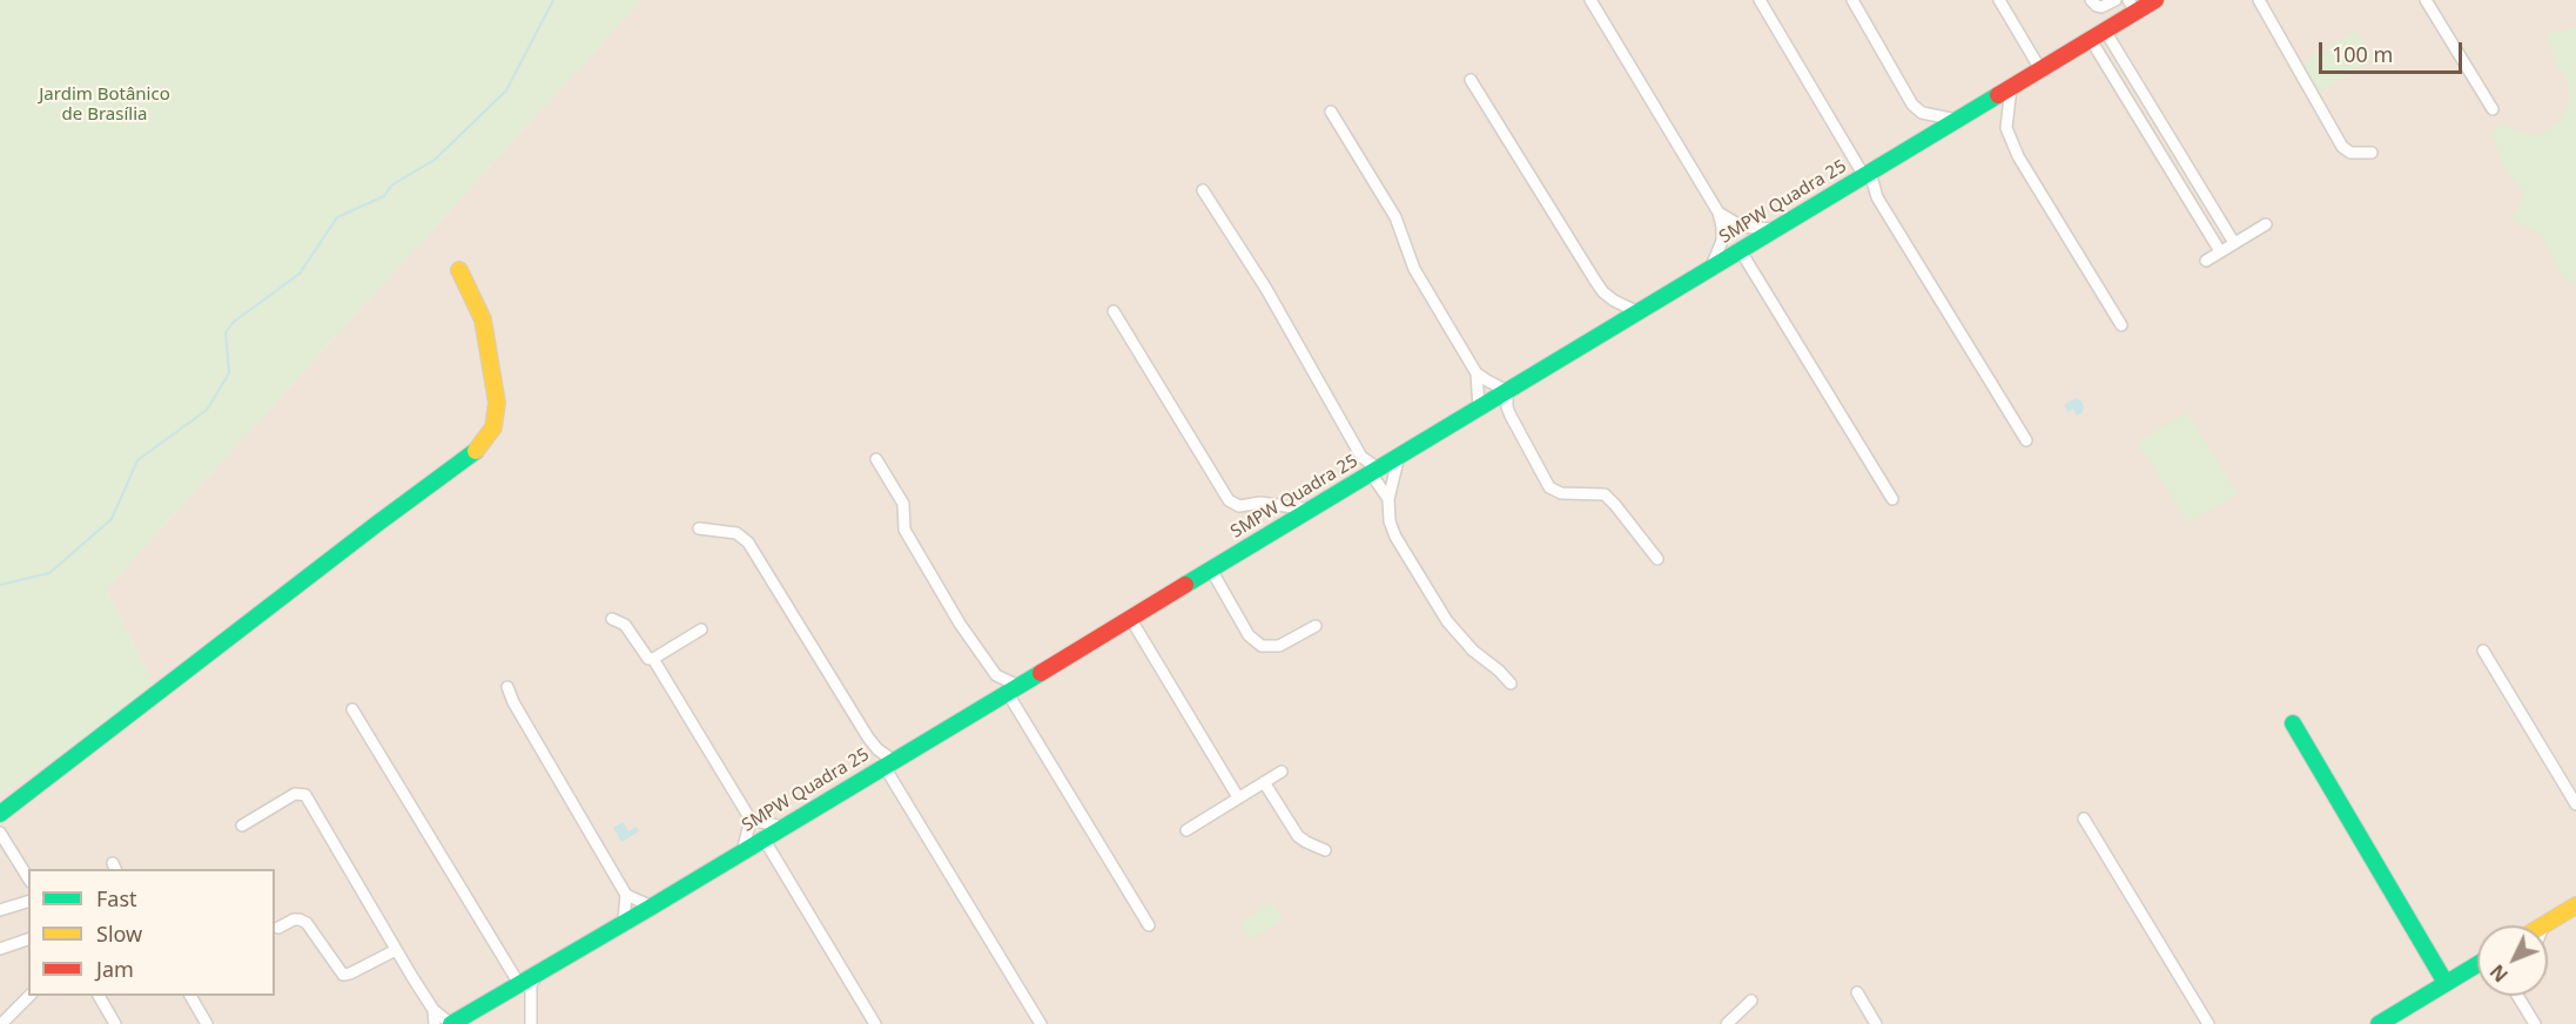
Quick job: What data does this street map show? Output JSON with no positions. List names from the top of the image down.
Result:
{
  "streets": {
    "street": ["SMPW Quadra 25"]
  },
  "parks": ["Jardim Botânico de Brasília"],
  "legend": ["Fast", "Slow", "Jam"],
  "scale_bar": "100 m",
  "north": "bottom left"
}
